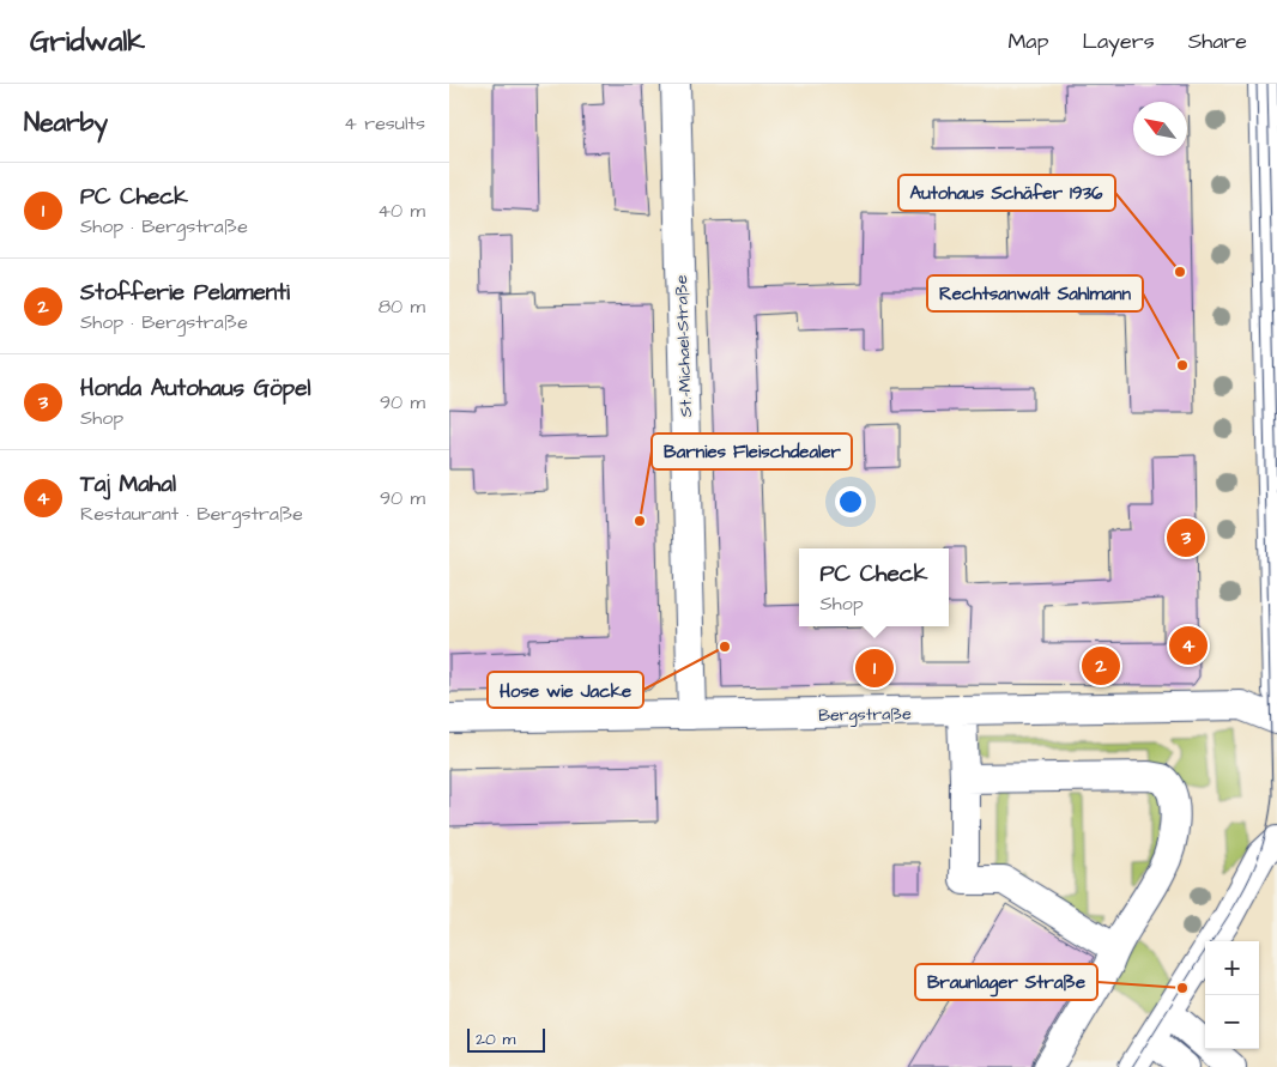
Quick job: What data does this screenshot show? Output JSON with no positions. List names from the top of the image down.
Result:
{
  "streets": {
    "street": ["St.-Michael-Straße", "Bergstraße"]
  },
  "crossings": [
    ["St.-Michael-Straße", "Bergstraße"]
  ],
  "places": [
    "Autohaus Schäfer 1936",
    "Rechtsanwalt Sahlmann",
    "Barnies Fleischdealer",
    "Hose wie Jacke",
    "Braunlager Straße"
  ],
  "scale_bar": "20 m",
  "north": "top left",
  "page": {
    "header": "Gridwalk",
    "nav": ["Map", "Layers", "Share"],
    "heading": ["Nearby", "4 results"],
    "list": [
      {
        "mark": "1",
        "name": "PC Check",
        "note": "Shop · Bergstraße",
        "value": "40 m"
      },
      {
        "mark": "2",
        "name": "Stofferie Pelamenti",
        "note": "Shop · Bergstraße",
        "value": "80 m"
      },
      {
        "mark": "3",
        "name": "Honda Autohaus Göpel",
        "note": "Shop",
        "value": "90 m"
      },
      {
        "mark": "4",
        "name": "Taj Mahal",
        "note": "Restaurant · Bergstraße",
        "value": "90 m"
      }
    ],
    "pins": [
      "3",
      "4",
      "2",
      "1"
    ],
    "popup": ["PC Check", "Shop"],
    "map_buttons": ["+", "−"],
    "scale": "20 m"
  }
}
